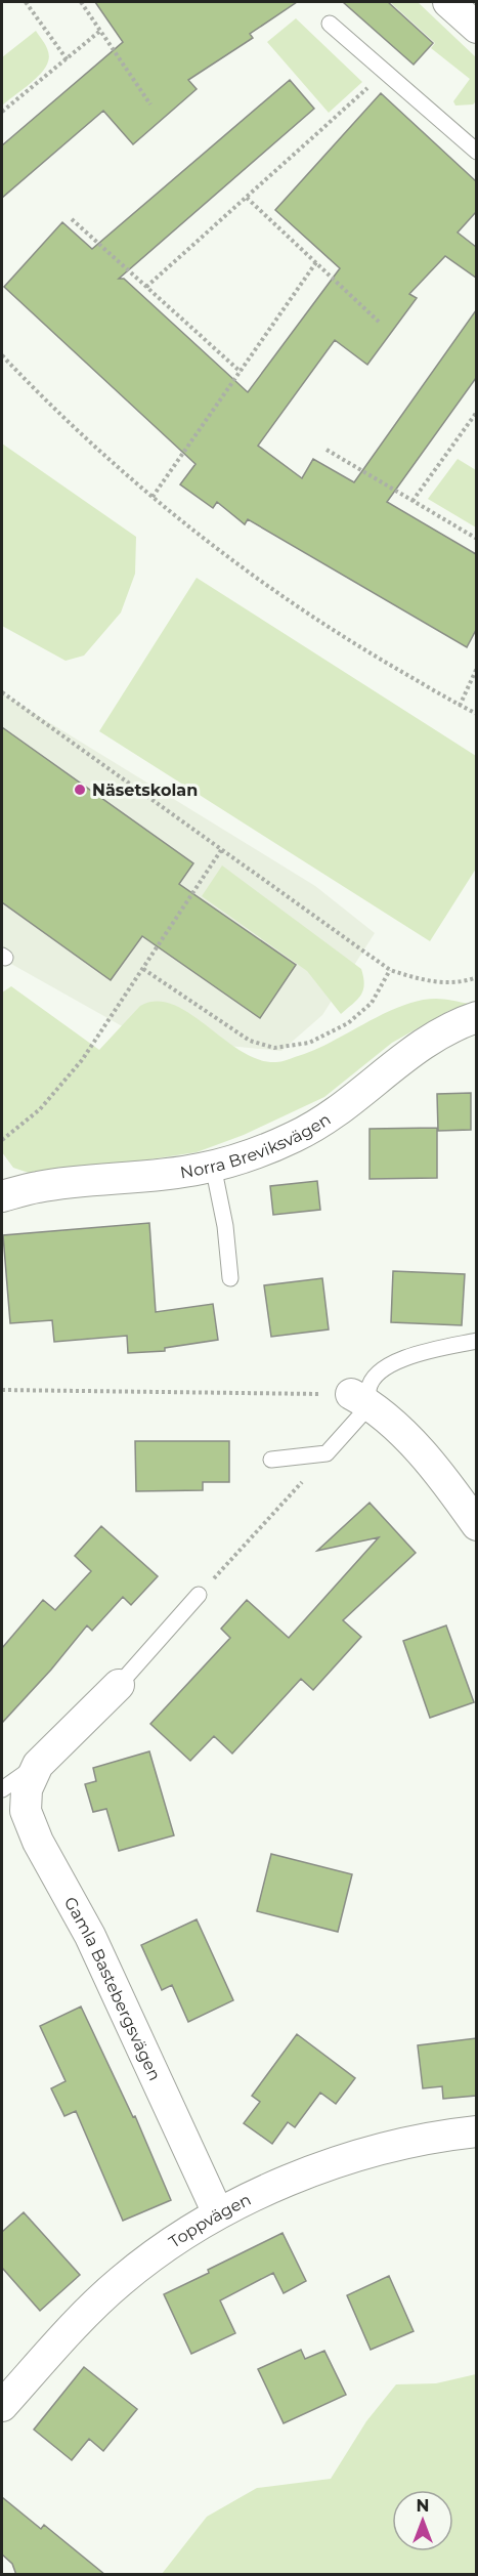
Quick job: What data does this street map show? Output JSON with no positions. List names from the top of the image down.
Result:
{
  "streets": {
    "street": ["Norra Breviksvägen", "Gamla Bastebergsvägen", "Toppvägen"]
  },
  "crossings": [
    ["Gamla Bastebergsvägen", "Toppvägen"]
  ],
  "places": ["Näsetskolan"],
  "north": "top"
}
